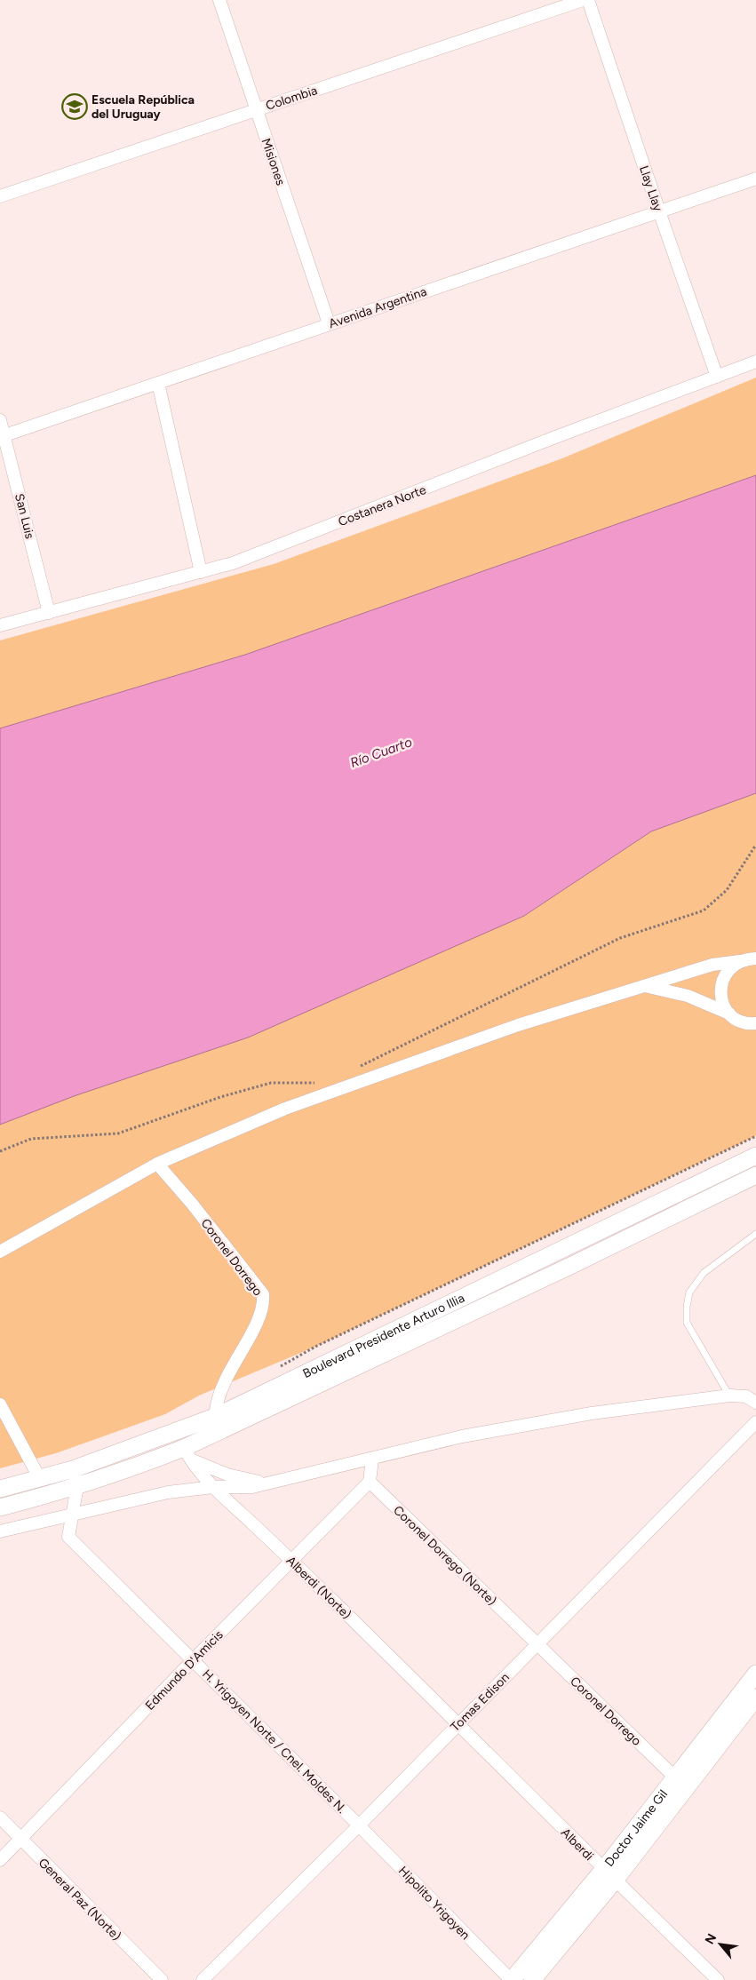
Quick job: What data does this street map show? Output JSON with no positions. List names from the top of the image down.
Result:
{
  "streets": {
    "main road": ["Boulevard Presidente Arturo Illia", "Doctor Jaime Gil"],
    "street": [
      "Colombia",
      "Misiones",
      "Llay Llay",
      "Avenida Argentina",
      "Costanera Norte",
      "San Luis",
      "Coronel Dorrego",
      "Coronel Dorrego (Norte)",
      "Alberdi (Norte)",
      "Edmundo D'Amicis",
      "Tomas Edison",
      "H. Yrigoyen Norte / Cnel. Moldes N.",
      "Alberdi",
      "General Paz (Norte)",
      "Hipolito Yrigoyen"
    ]
  },
  "crossings": [
    ["Colombia", "Misiones"],
    ["Misiones", "Avenida Argentina"],
    ["Llay Llay", "Avenida Argentina"],
    ["Llay Llay", "Costanera Norte"],
    ["Avenida Argentina", "San Luis"],
    ["Costanera Norte", "San Luis"],
    ["Coronel Dorrego", "Boulevard Presidente Arturo Illia"],
    ["Coronel Dorrego", "Coronel Dorrego (Norte)"],
    ["Coronel Dorrego", "Tomas Edison"],
    ["Coronel Dorrego", "Doctor Jaime Gil"],
    ["Boulevard Presidente Arturo Illia", "Alberdi (Norte)"],
    ["Boulevard Presidente Arturo Illia", "H. Yrigoyen Norte / Cnel. Moldes N."],
    ["Coronel Dorrego (Norte)", "Edmundo D'Amicis"],
    ["Coronel Dorrego (Norte)", "Tomas Edison"],
    ["Alberdi (Norte)", "Edmundo D'Amicis"],
    ["Alberdi (Norte)", "Tomas Edison"],
    ["Alberdi (Norte)", "Alberdi"],
    ["Edmundo D'Amicis", "H. Yrigoyen Norte / Cnel. Moldes N."],
    ["Edmundo D'Amicis", "General Paz (Norte)"],
    ["Tomas Edison", "H. Yrigoyen Norte / Cnel. Moldes N."],
    ["Tomas Edison", "Alberdi"],
    ["Tomas Edison", "Hipolito Yrigoyen"],
    ["H. Yrigoyen Norte / Cnel. Moldes N.", "Hipolito Yrigoyen"],
    ["Doctor Jaime Gil", "Alberdi"],
    ["Doctor Jaime Gil", "Hipolito Yrigoyen"]
  ],
  "water": ["Río Cuarto"],
  "places": {
    "school or university": ["Escuela República del Uruguay"]
  },
  "north": "top left"
}
